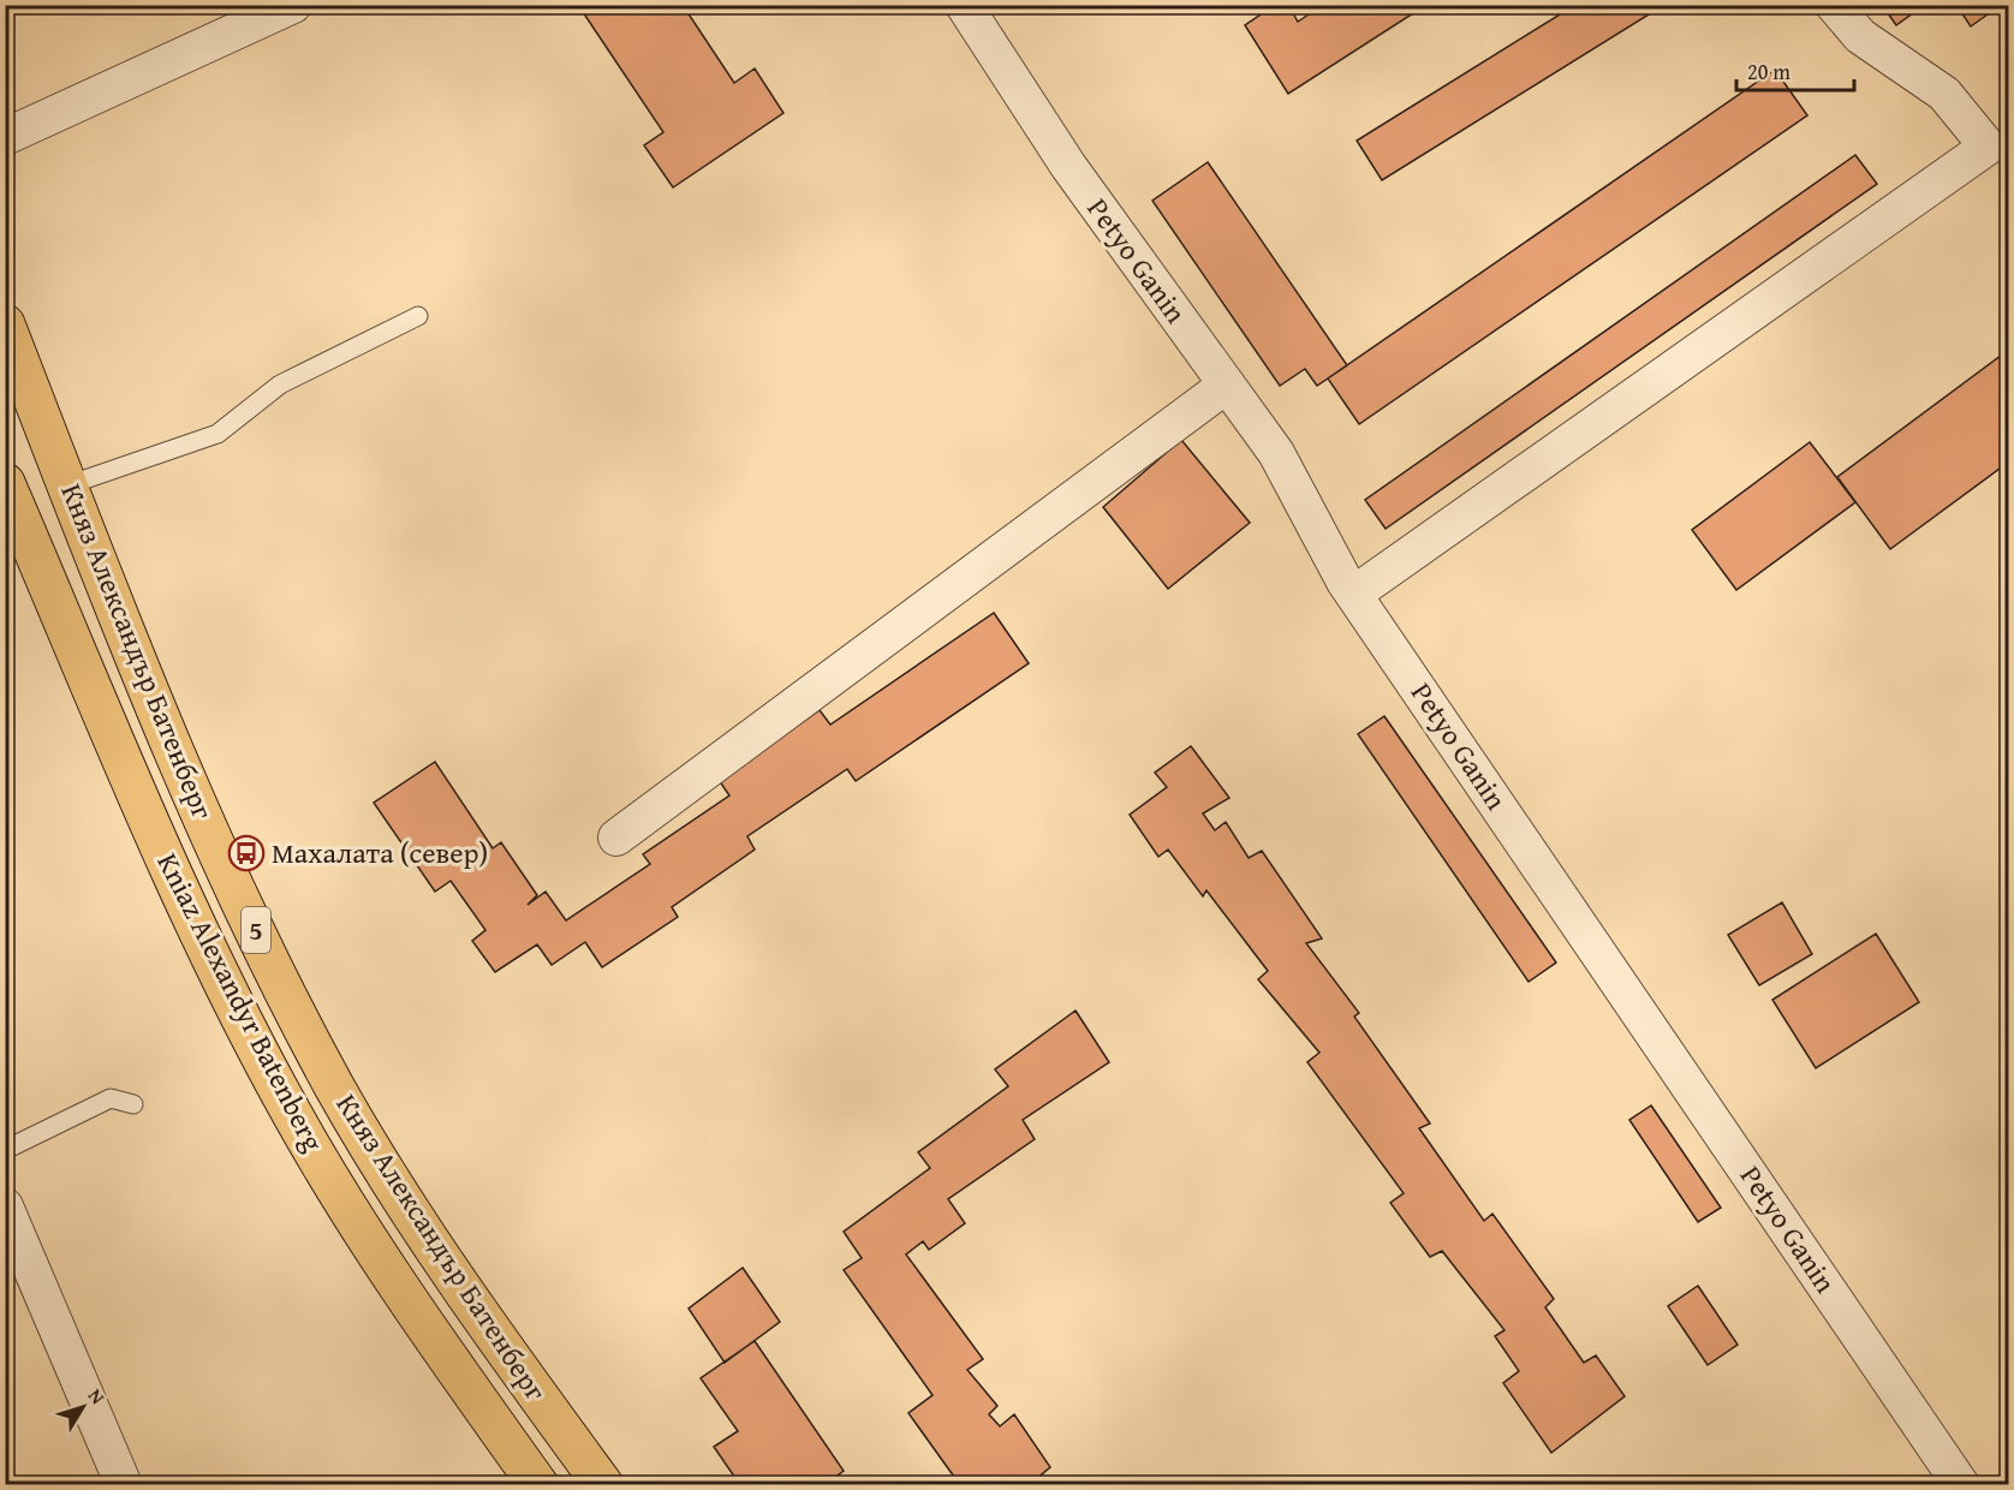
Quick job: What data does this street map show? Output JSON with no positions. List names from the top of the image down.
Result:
{
  "streets": {
    "main road": ["Княз Александър Батенберг", "5", "Kniaz Alexandyr Batenberg"],
    "street": ["Petyo Ganin"]
  },
  "places": {
    "bus stop": ["Махалата (север)"]
  },
  "scale_bar": "20 m",
  "north": "top right"
}
